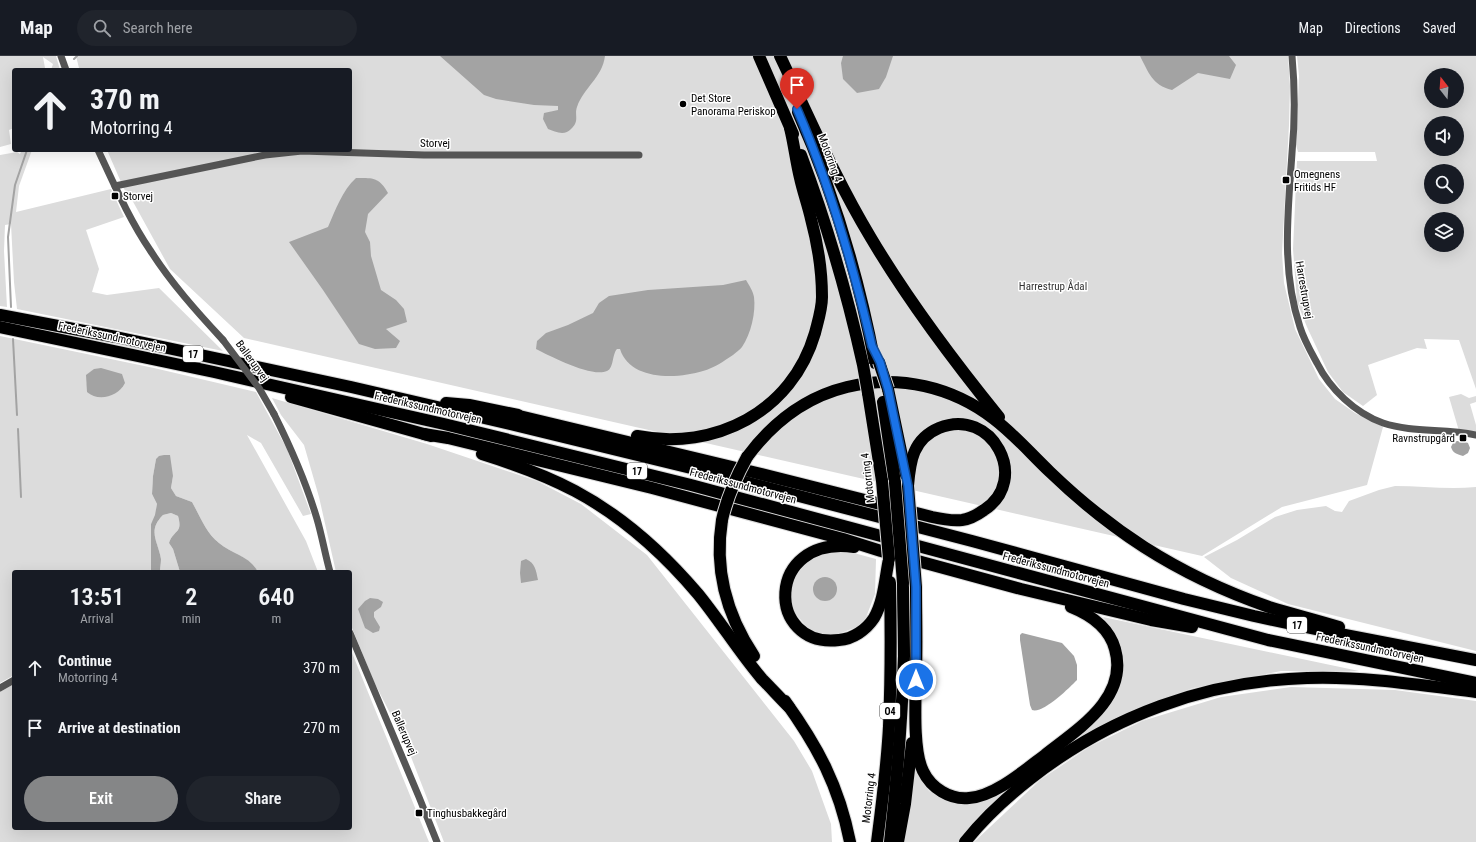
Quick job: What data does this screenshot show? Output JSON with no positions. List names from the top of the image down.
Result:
{
  "streets": {
    "highway": [
      "Motorring 4",
      "Frederikssundmotorvejen",
      "17",
      "O4"
    ],
    "street": ["Storvej", "Harrestrupvej", "Ballerupvej"]
  },
  "crossings": [
    ["Storvej", "Ballerupvej"]
  ],
  "parks": ["Harrestrup Ådal"],
  "places": {
    "other": ["Det Store Panorama Periskop"],
    "transit": [
      "Omegnens Fritids HF",
      "Storvej",
      "Ravnstrupgård",
      "Tinghusbakkegård"
    ]
  },
  "north": "top",
  "page": {
    "header": "Map",
    "search": "Search here",
    "nav": ["Map", "Directions", "Saved"],
    "turn": ["370 m", "Motorring 4"],
    "eta": [
      "13:51",
      "Arrival",
      "2",
      "min",
      "640",
      "m"
    ],
    "list": [
      {
        "name": "Continue",
        "note": "Motorring 4",
        "value": "370 m"
      },
      {
        "name": "Arrive at destination",
        "value": "270 m"
      }
    ],
    "buttons": ["Exit", "Share"]
  }
}
